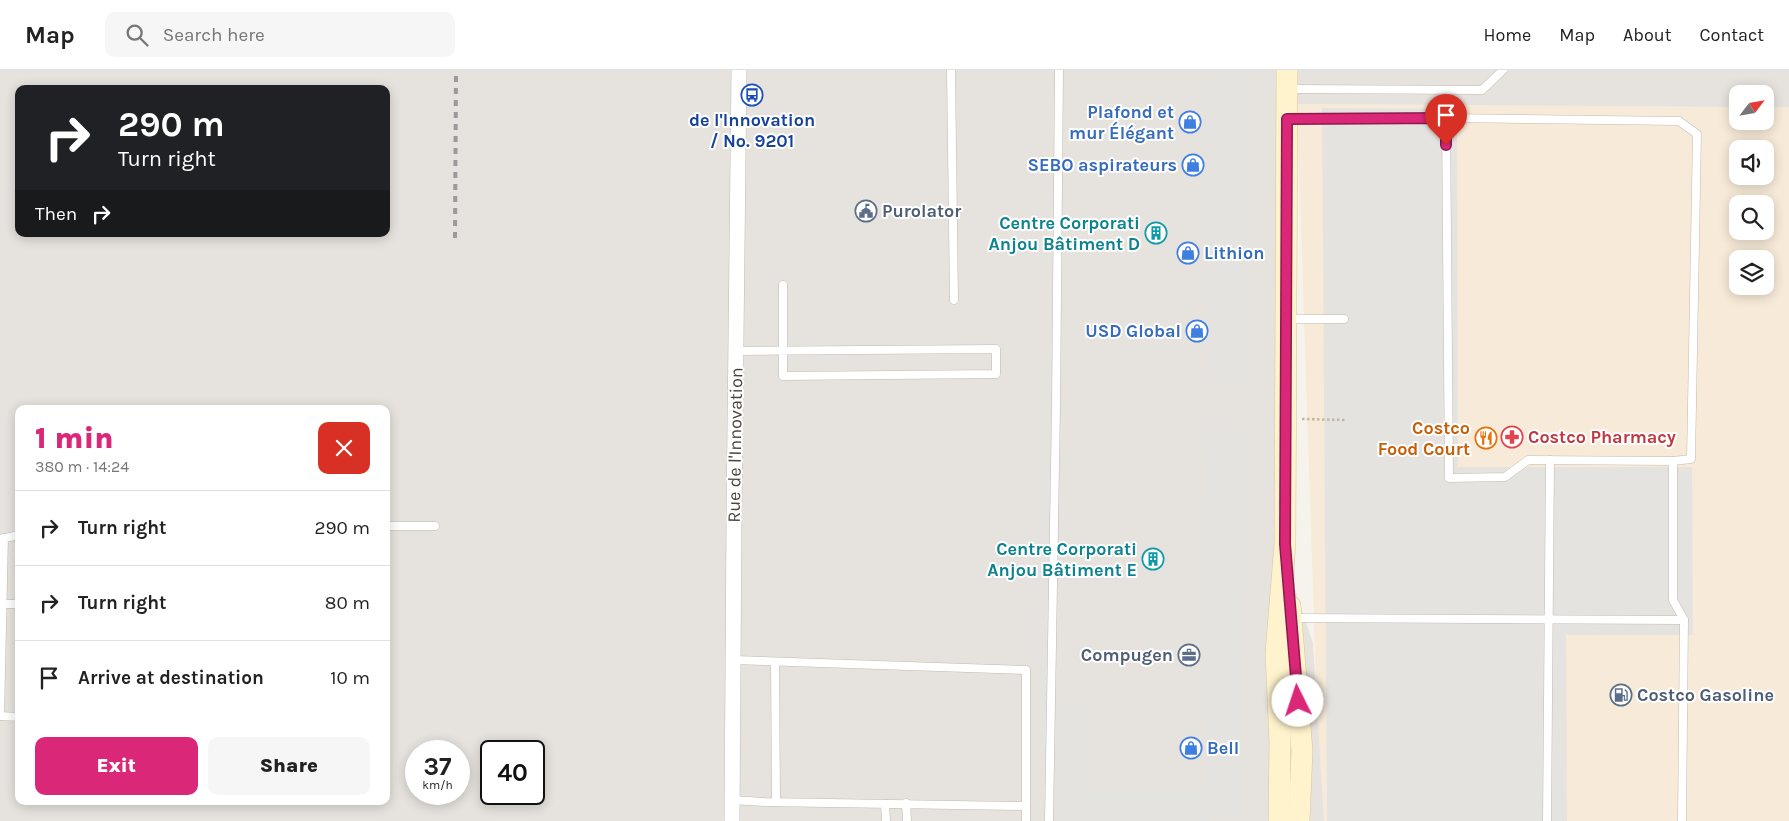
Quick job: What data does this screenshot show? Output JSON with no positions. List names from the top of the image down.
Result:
{
  "streets": {
    "street": ["Rue de l'Innovation"]
  },
  "places": {
    "bus stop": ["de l'Innovation / No. 9201"],
    "shop": [
      "Plafond et mur Élégant",
      "SEBO aspirateurs",
      "Lithion",
      "USD Global",
      "Bell"
    ],
    "public building": ["Purolator"],
    "building": ["Centre Corporati Anjou Bâtiment D", "Centre Corporati Anjou Bâtiment E"],
    "pharmacy": ["Costco Pharmacy"],
    "restaurant": ["Costco Food Court"],
    "office": ["Compugen"],
    "fuel station": ["Costco Gasoline"]
  },
  "north": "top right",
  "page": {
    "header": "Map",
    "search": "Search here",
    "nav": [
      "Home",
      "Map",
      "About",
      "Contact"
    ],
    "turn": ["290 m", "Turn right"],
    "then": "Then",
    "heading": ["1 min", "380 m · 14:24"],
    "list": [
      {
        "name": "Turn right",
        "value": "290 m"
      },
      {
        "name": "Turn right",
        "value": "80 m"
      },
      {
        "name": "Arrive at destination",
        "value": "10 m"
      }
    ],
    "buttons": ["Exit", "Share"],
    "speed": "37 km/h",
    "limit": "40"
  }
}
